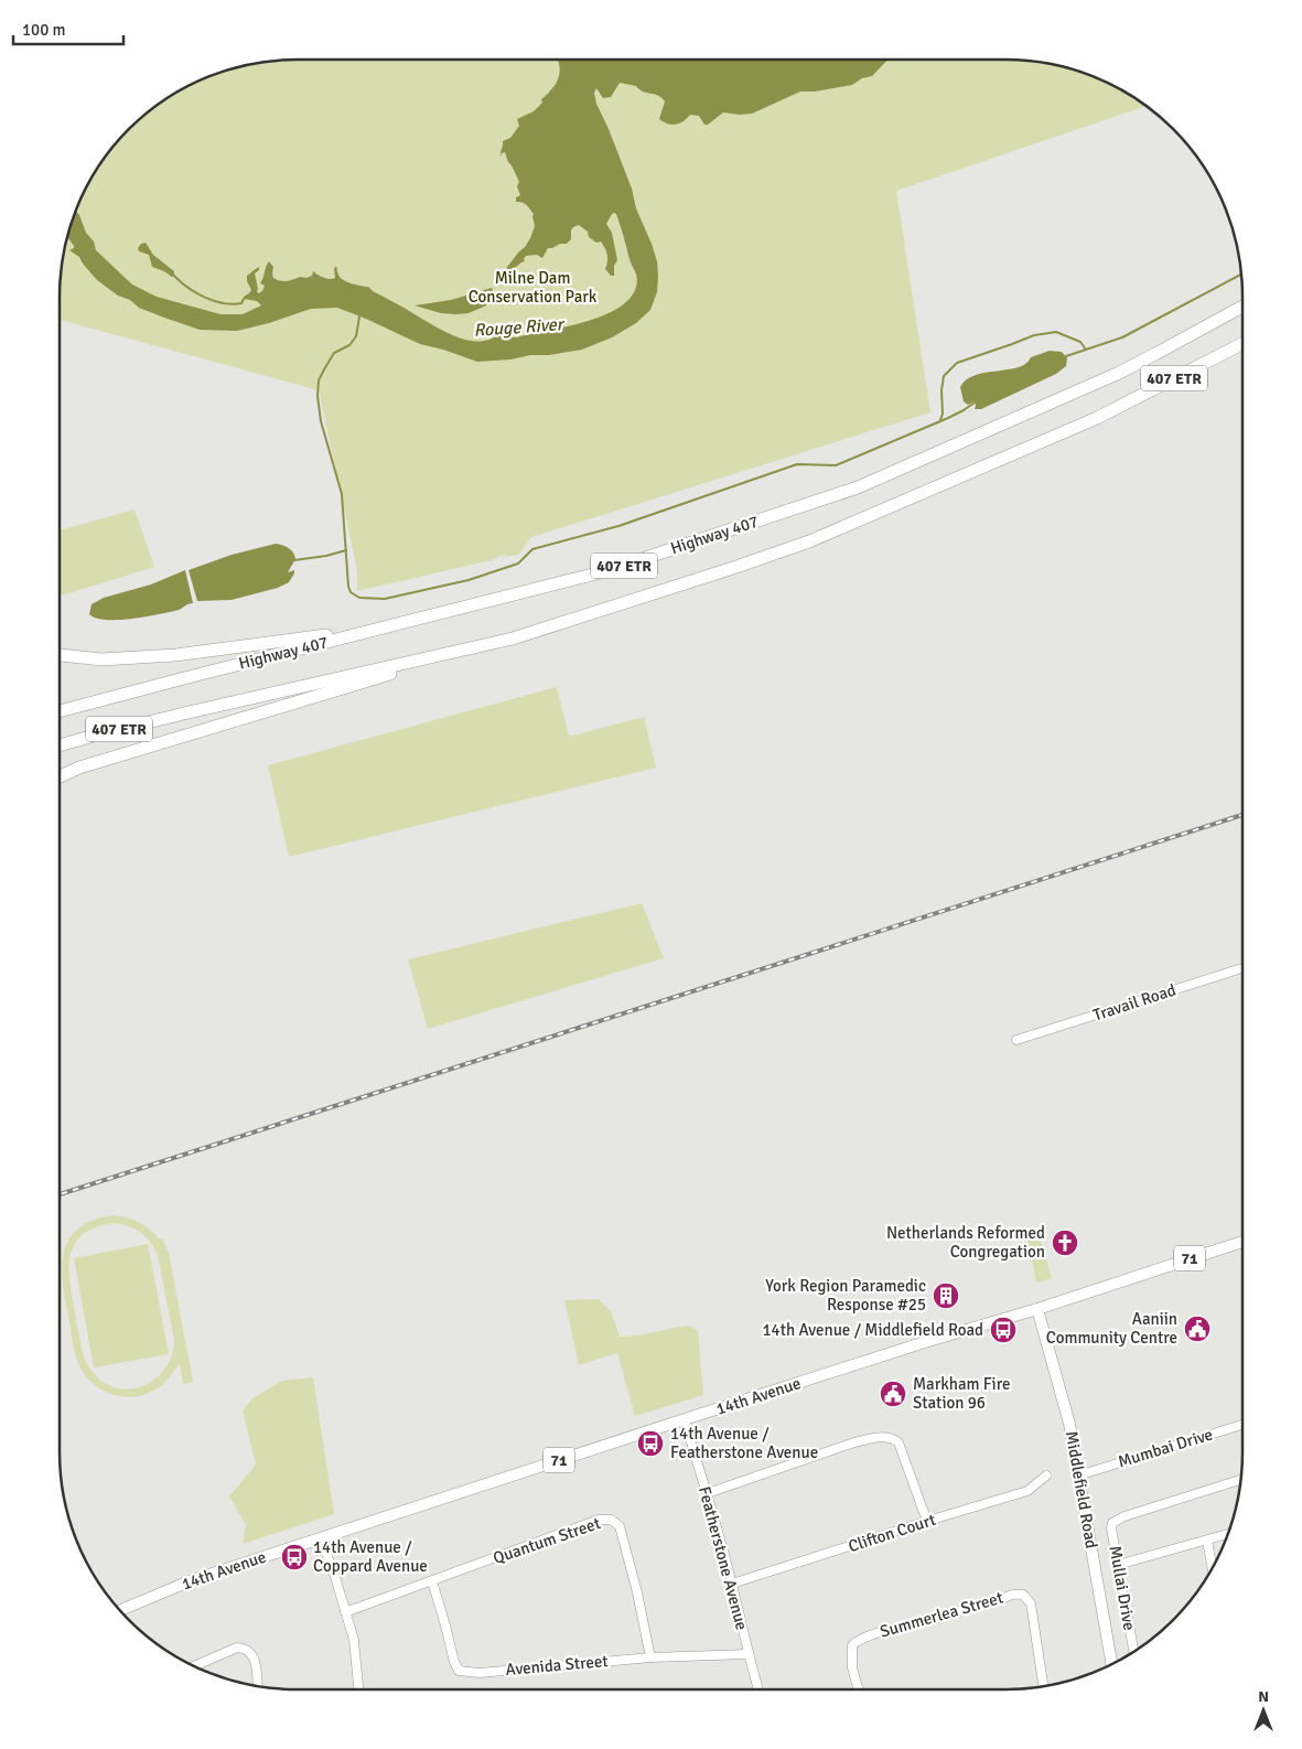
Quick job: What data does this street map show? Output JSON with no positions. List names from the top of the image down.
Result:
{
  "streets": {
    "highway": ["407 ETR", "Highway 407"],
    "main road": ["71", "14th Avenue", "Middlefield Road"],
    "street": [
      "Travail Road",
      "Mumbai Drive",
      "Clifton Court",
      "Quantum Street",
      "Featherstone Avenue",
      "Mullai Drive",
      "Summerlea Street",
      "Avenida Street"
    ]
  },
  "crossings": [
    ["14th Avenue", "Middlefield Road"],
    ["14th Avenue", "Featherstone Avenue"],
    ["Mumbai Drive", "Middlefield Road"],
    ["Clifton Court", "Featherstone Avenue"],
    ["Quantum Street", "Avenida Street"],
    ["Featherstone Avenue", "Avenida Street"]
  ],
  "water": ["Rouge River"],
  "parks": ["Milne Dam Conservation Park"],
  "places": {
    "church": ["Netherlands Reformed Congregation"],
    "building": ["York Region Paramedic Response #25"],
    "public building": ["Aaniin Community Centre", "Markham Fire Station 96"],
    "bus stop": ["14th Avenue / Middlefield Road", "14th Avenue / Featherstone Avenue", "14th Avenue / Coppard Avenue"]
  },
  "scale_bar": "100 m",
  "north": "top"
}
